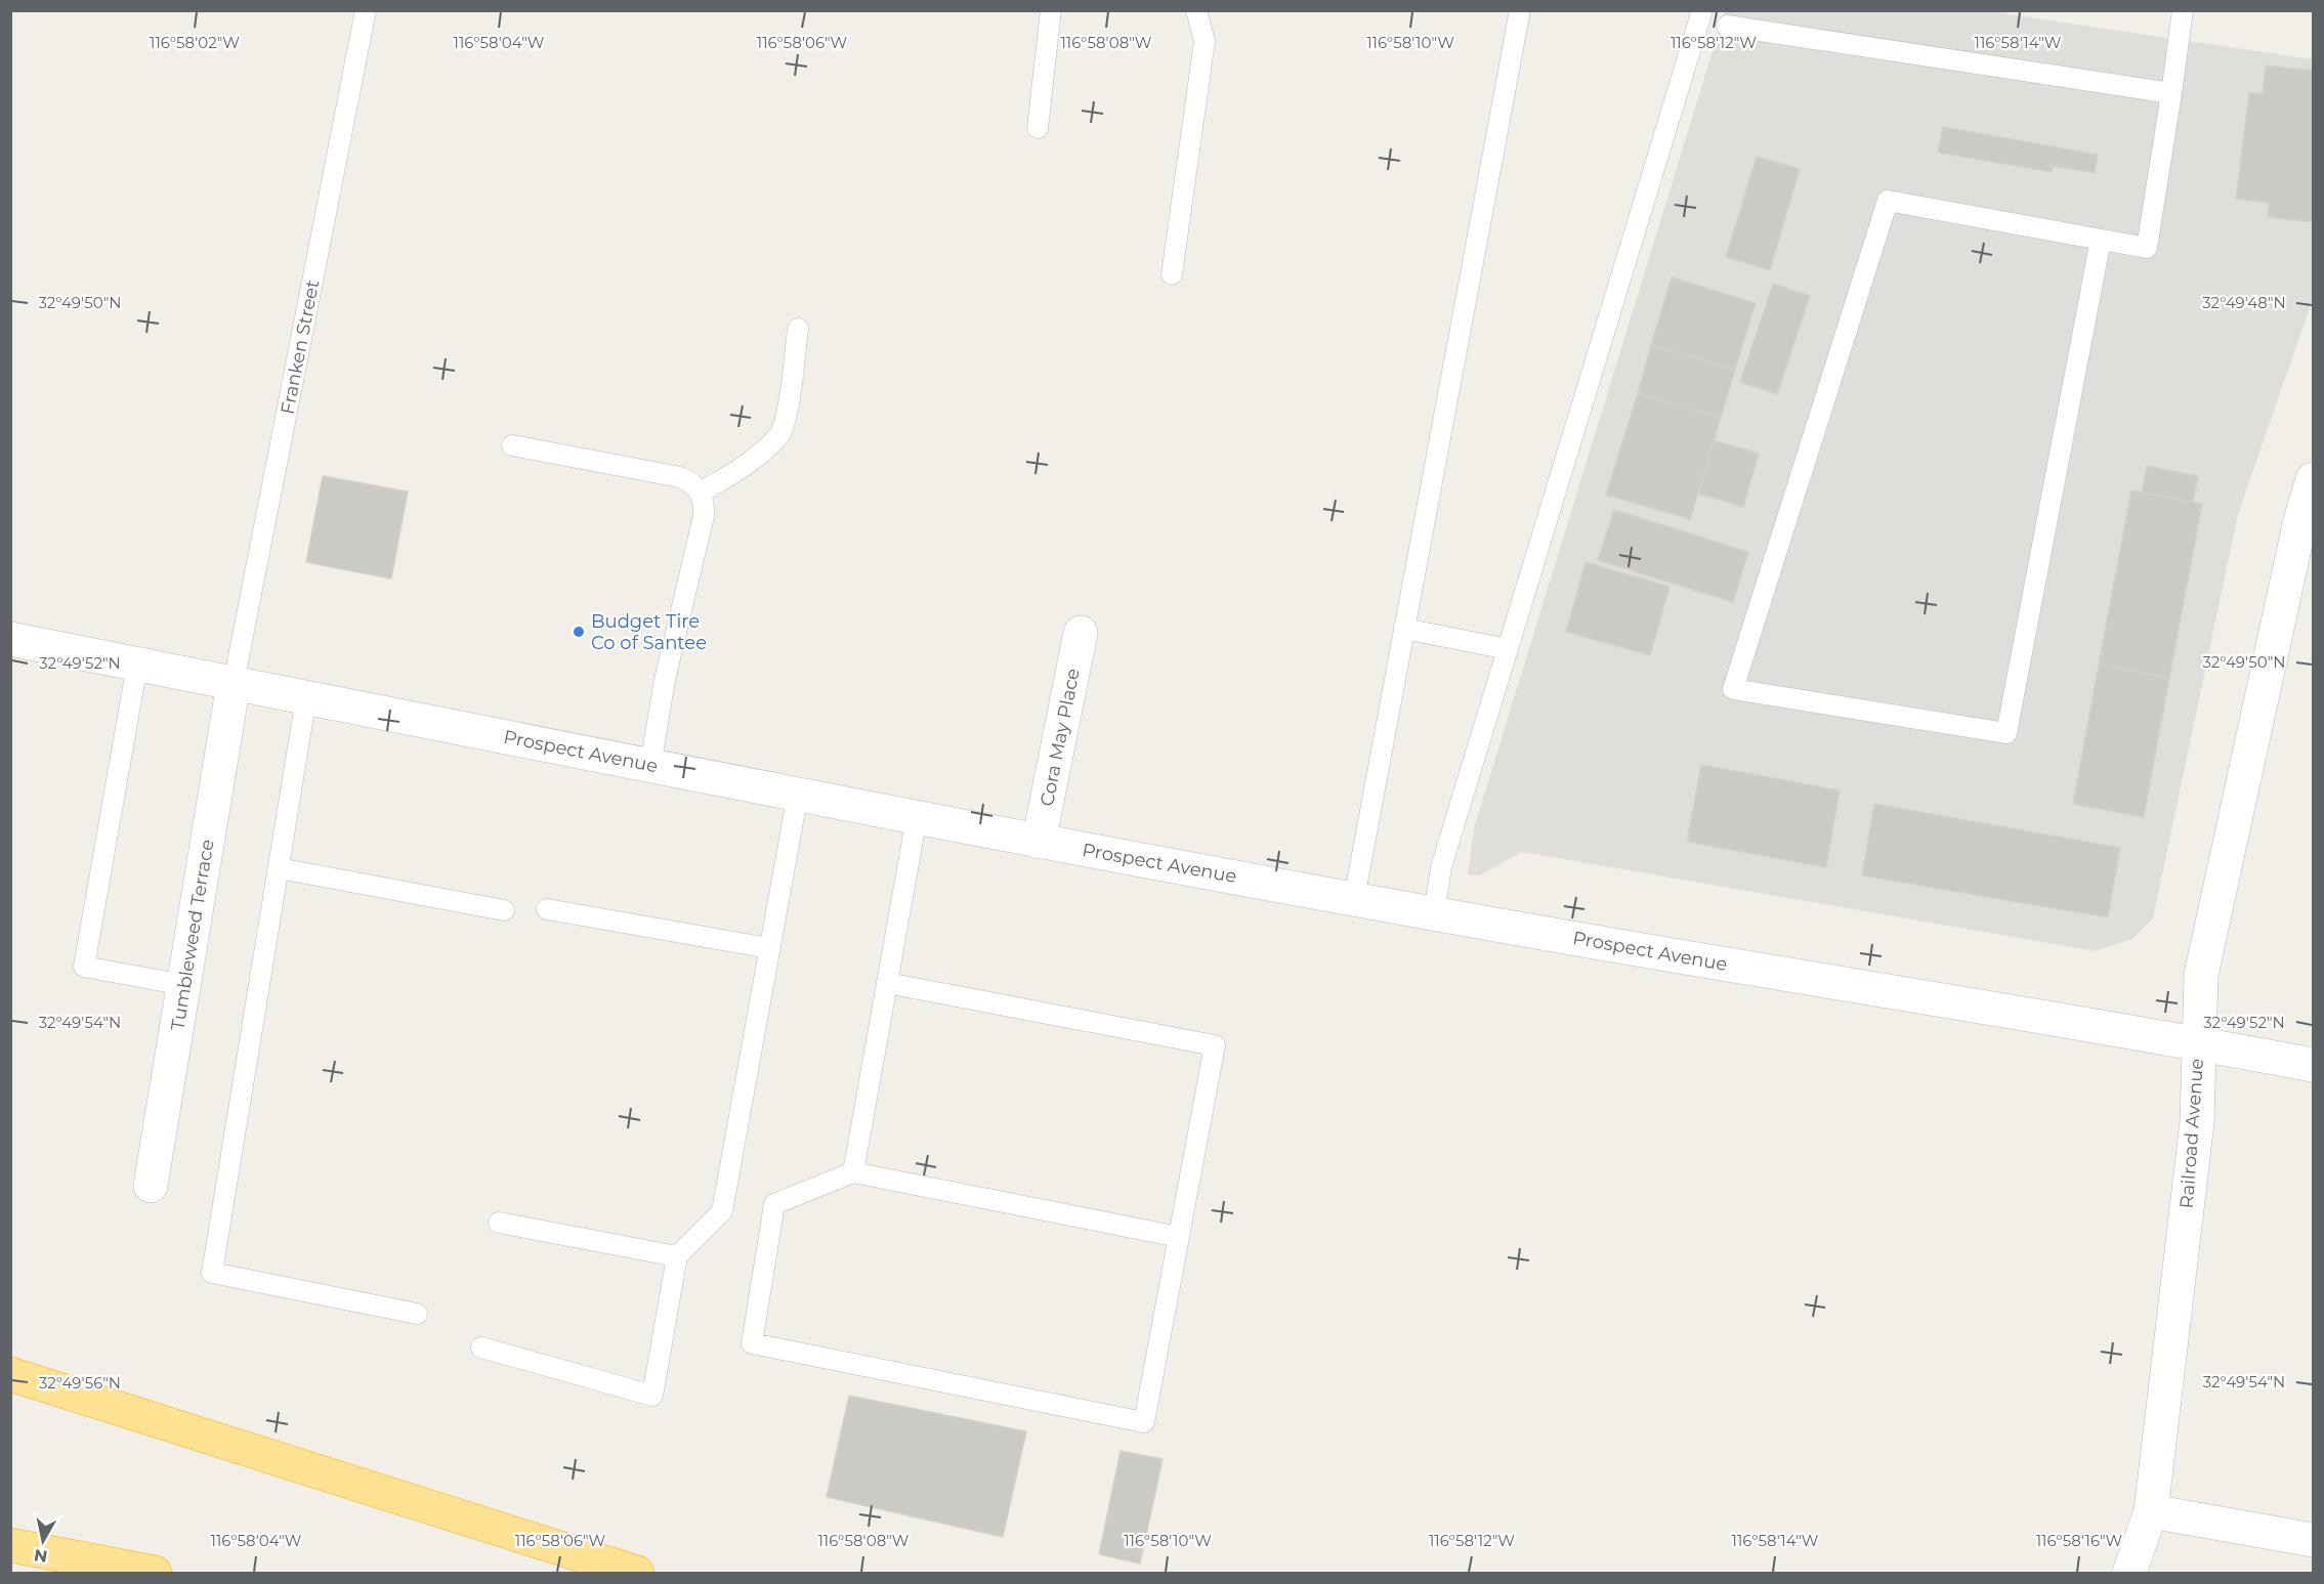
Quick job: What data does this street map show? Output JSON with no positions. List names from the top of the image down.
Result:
{
  "streets": {
    "main road": [
      "Cora May Place",
      "Prospect Avenue",
      "Tumbleweed Terrace",
      "Railroad Avenue"
    ],
    "lane": ["Franken Street"]
  },
  "crossings": [
    ["Franken Street", "Prospect Avenue"],
    ["Franken Street", "Tumbleweed Terrace"],
    ["Cora May Place", "Prospect Avenue"],
    ["Prospect Avenue", "Tumbleweed Terrace"],
    ["Prospect Avenue", "Railroad Avenue"]
  ],
  "places": ["Budget Tire Co of Santee"],
  "north": "bottom",
  "coordinates": [
    "116°58'04\"W",
    "116°58'06\"W",
    "116°58'08\"W",
    "116°58'10\"W",
    "116°58'12\"W",
    "116°58'14\"W",
    "116°58'02\"W",
    "32°49'48\"N",
    "32°49'50\"N",
    "32°49'52\"N",
    "32°49'54\"N",
    "32°49'56\"N",
    "116°58'16\"W"
  ]
}
